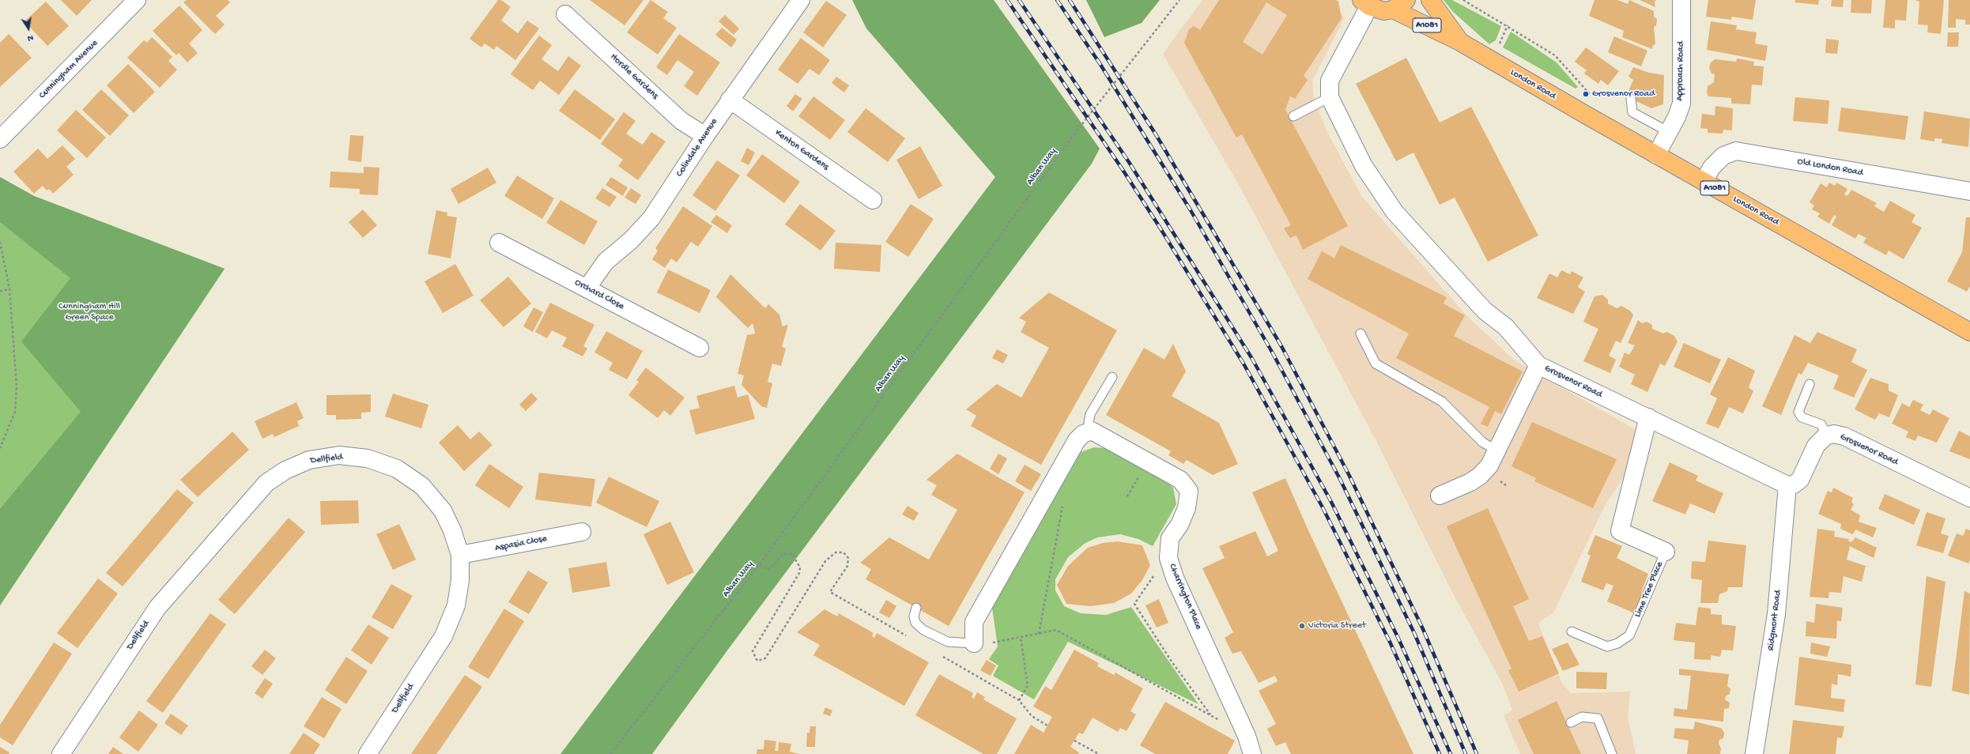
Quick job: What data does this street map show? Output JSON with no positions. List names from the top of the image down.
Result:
{
  "streets": {
    "main road": ["A1081", "London Road"],
    "street": [
      "Cunningham Avenue",
      "Approach Road",
      "Hordle Gardens",
      "Colindale Avenue",
      "Kenton Gardens",
      "Old London Road",
      "Orchard Close",
      "Grosvenor Road",
      "Dellfield",
      "Aspasia Close",
      "Lime Tree Place",
      "Charrington Place",
      "Ridgmont Road"
    ],
    "path": ["Alban Way"]
  },
  "crossings": [
    ["Approach Road", "London Road"],
    ["Hordle Gardens", "Colindale Avenue"],
    ["London Road", "Old London Road"],
    ["London Road", "Grosvenor Road"],
    ["Colindale Avenue", "Kenton Gardens"],
    ["Colindale Avenue", "Orchard Close"],
    ["Grosvenor Road", "Lime Tree Place"],
    ["Grosvenor Road", "Ridgmont Road"],
    ["Dellfield", "Aspasia Close"]
  ],
  "parks": ["Cunningham Hill Green Space"],
  "places": ["Grosvenor Road", "Victoria Street"],
  "north": "bottom"
}
